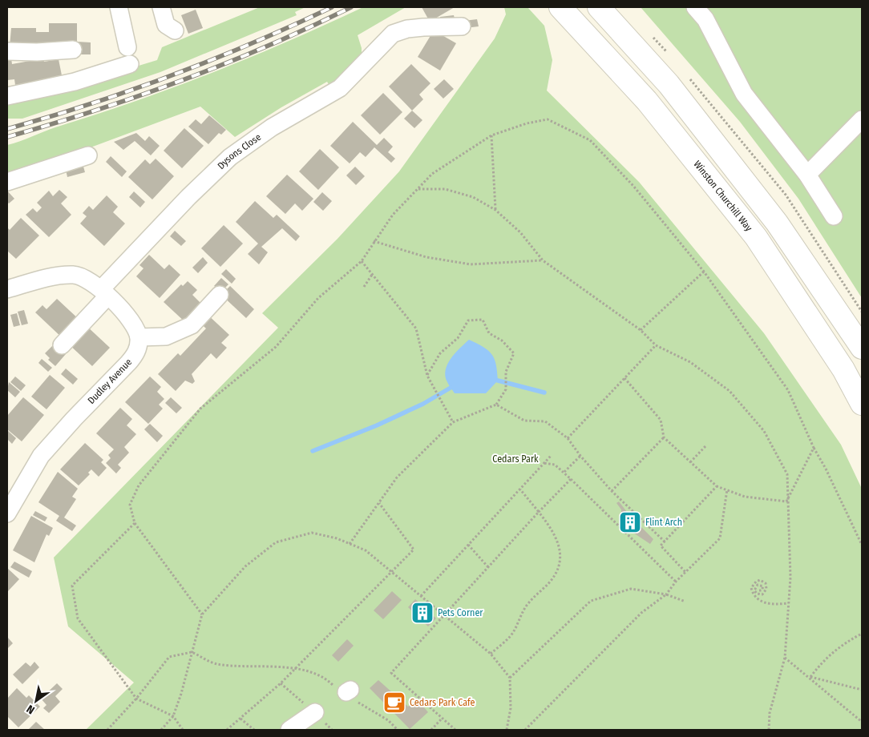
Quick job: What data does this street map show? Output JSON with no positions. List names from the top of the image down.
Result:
{
  "streets": {
    "main road": ["Winston Churchill Way"],
    "street": ["Dysons Close", "Dudley Avenue"]
  },
  "parks": ["Cedars Park"],
  "places": {
    "building": ["Flint Arch", "Pets Corner"],
    "cafe": ["Cedars Park Cafe"]
  },
  "north": "bottom left"
}
